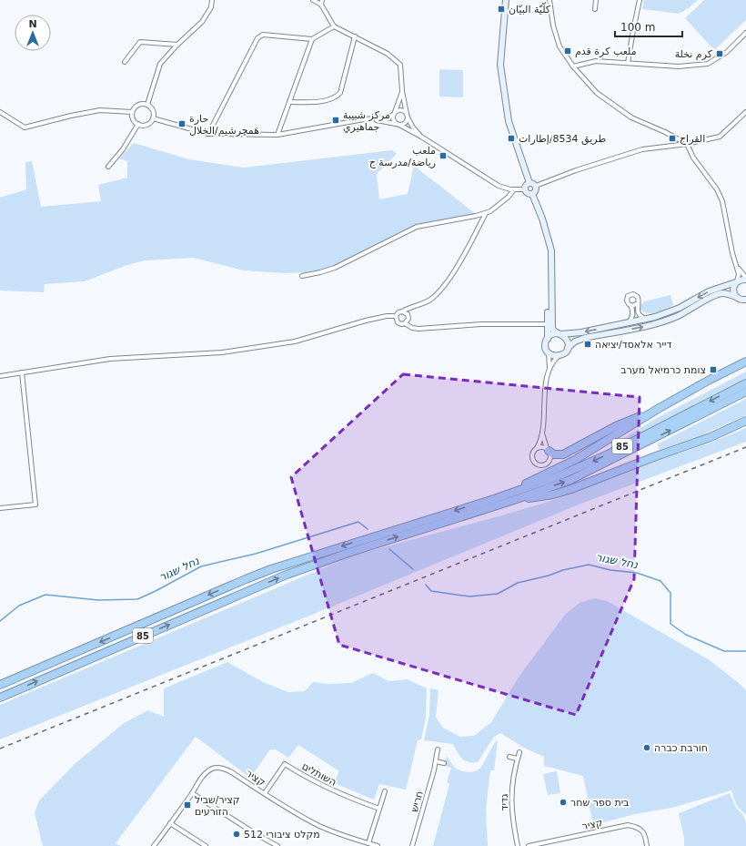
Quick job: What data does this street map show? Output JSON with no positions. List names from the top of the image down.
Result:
{
  "streets": {
    "highway": ["85"],
    "street": [
      "השותלים",
      "קציר",
      "חריש",
      "גדיד"
    ]
  },
  "crossings": [
    ["השותלים", "קציר"]
  ],
  "water": ["נחל שגור"],
  "places": {
    "transit": [
      "كلّيّة البيّان",
      "ملعب كرة قدم",
      "كرم نخلة",
      "مركز شبيبة جماهيري",
      "حارة هَمچرشيم/الخلال",
      "طريق 8534/إطارات",
      "القراج",
      "ملعب رياضة/مدرسة ج",
      "דייר אלאסד/יציאה",
      "צומת כרמיאל מערב",
      "קציר/שביל הזורעים"
    ],
    "other": ["חורבת כברה", "בית ספר שחר", "מקלט ציבורי 512"]
  },
  "scale_bar": "100 m",
  "north": "top"
}
